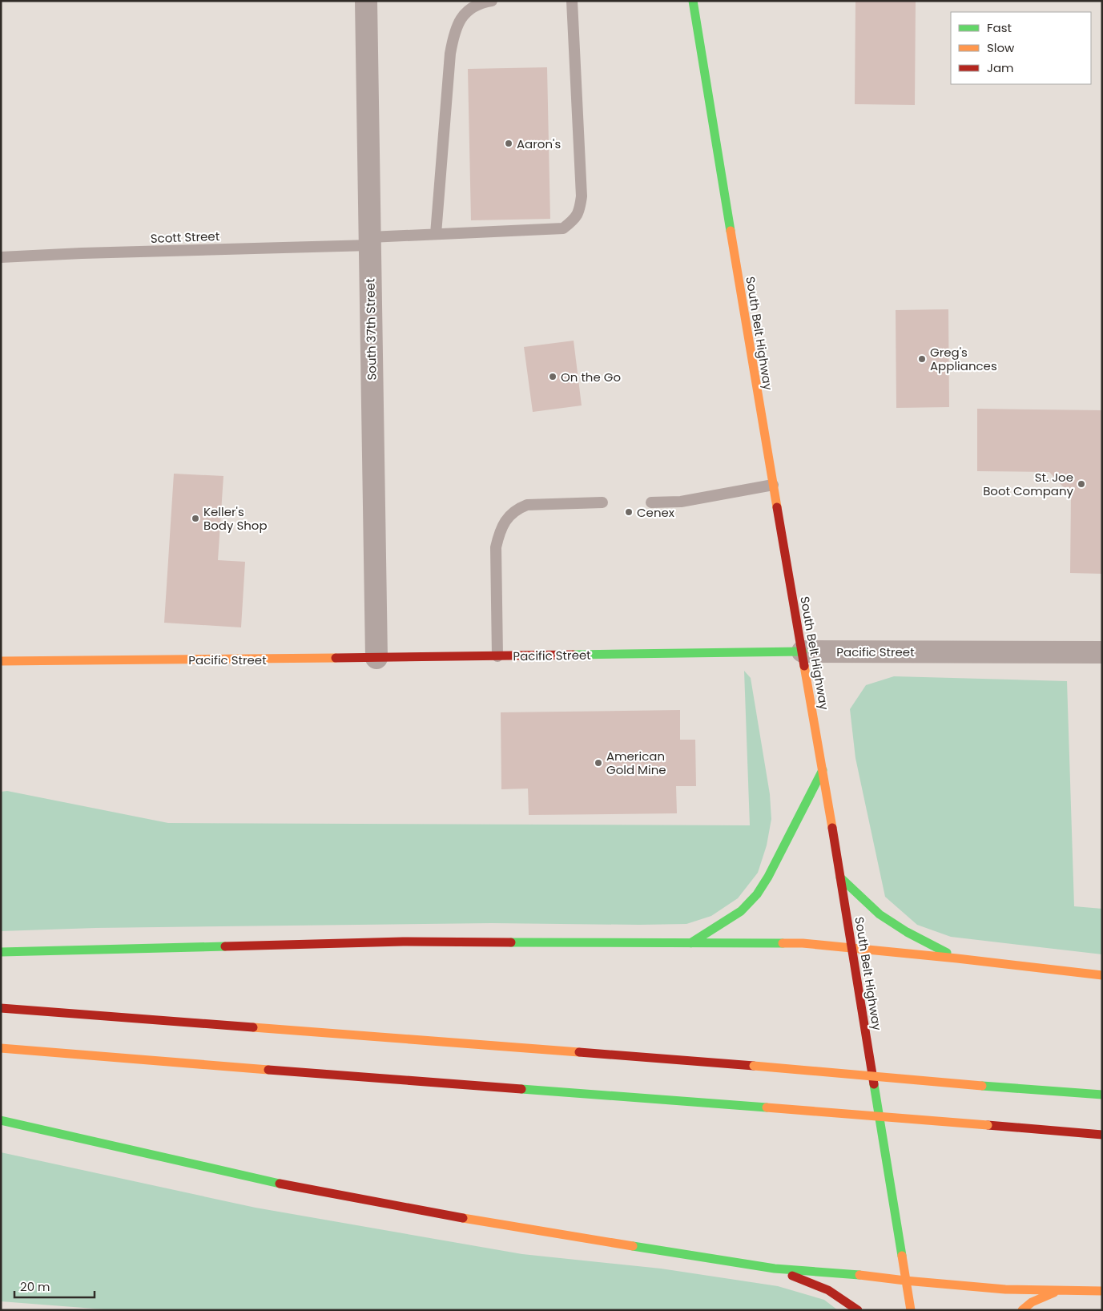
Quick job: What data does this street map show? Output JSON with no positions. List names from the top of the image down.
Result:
{
  "streets": {
    "main road": ["South Belt Highway", "Pacific Street"],
    "street": ["South 37th Street"],
    "lane": ["Scott Street"]
  },
  "crossings": [
    ["Scott Street", "South 37th Street"],
    ["South 37th Street", "Pacific Street"],
    ["South Belt Highway", "Pacific Street"]
  ],
  "places": [
    "Aaron's",
    "Greg's Appliances",
    "On the Go",
    "St. Joe Boot Company",
    "Cenex",
    "Keller's Body Shop",
    "American Gold Mine"
  ],
  "legend": ["Fast", "Slow", "Jam"],
  "scale_bar": "20 m"
}
